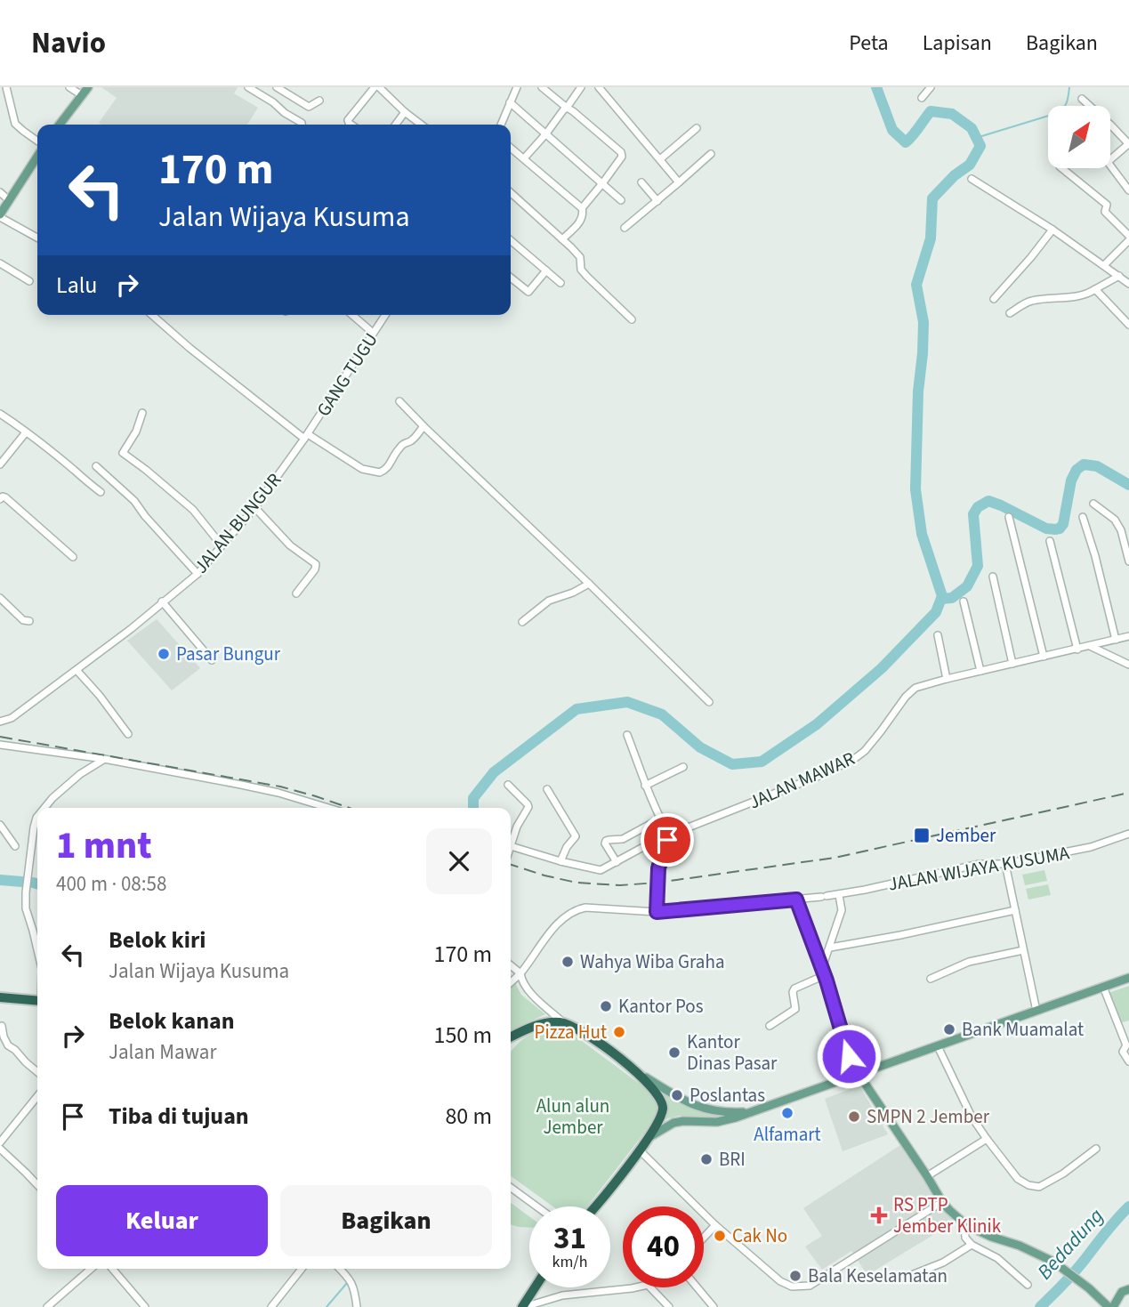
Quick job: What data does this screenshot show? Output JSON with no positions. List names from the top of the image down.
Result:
{
  "streets": {
    "street": [
      "GANG TUGU",
      "JALAN BUNGUR",
      "JALAN MAWAR",
      "JALAN WIJAYA KUSUMA"
    ]
  },
  "crossings": [
    ["GANG TUGU", "JALAN BUNGUR"]
  ],
  "water": ["Bedadung"],
  "parks": ["Alun alun Jember"],
  "places": {
    "other": [
      "Pasar Bungur",
      "Wahya Wiba Graha",
      "Kantor Pos",
      "Bank Muamalat",
      "Pizza Hut",
      "Kantor Dinas Pasar",
      "Poslantas",
      "Alfamart",
      "SMPN 2 Jember",
      "BRI",
      "Cak No",
      "Bala Keselamatan"
    ],
    "transit": ["Jember"],
    "health": ["RS PTP Jember Klinik"]
  },
  "north": "top right",
  "page": {
    "header": "Navio",
    "nav": ["Peta", "Lapisan", "Bagikan"],
    "turn": ["170 m", "Jalan Wijaya Kusuma"],
    "then": "Lalu",
    "heading": ["1 mnt", "400 m · 08:58"],
    "list": [
      {
        "name": "Belok kiri",
        "note": "Jalan Wijaya Kusuma",
        "value": "170 m"
      },
      {
        "name": "Belok kanan",
        "note": "Jalan Mawar",
        "value": "150 m"
      },
      {
        "name": "Tiba di tujuan",
        "value": "80 m"
      }
    ],
    "buttons": ["Keluar", "Bagikan"],
    "speed": "31 km/h",
    "limit": "40"
  }
}
